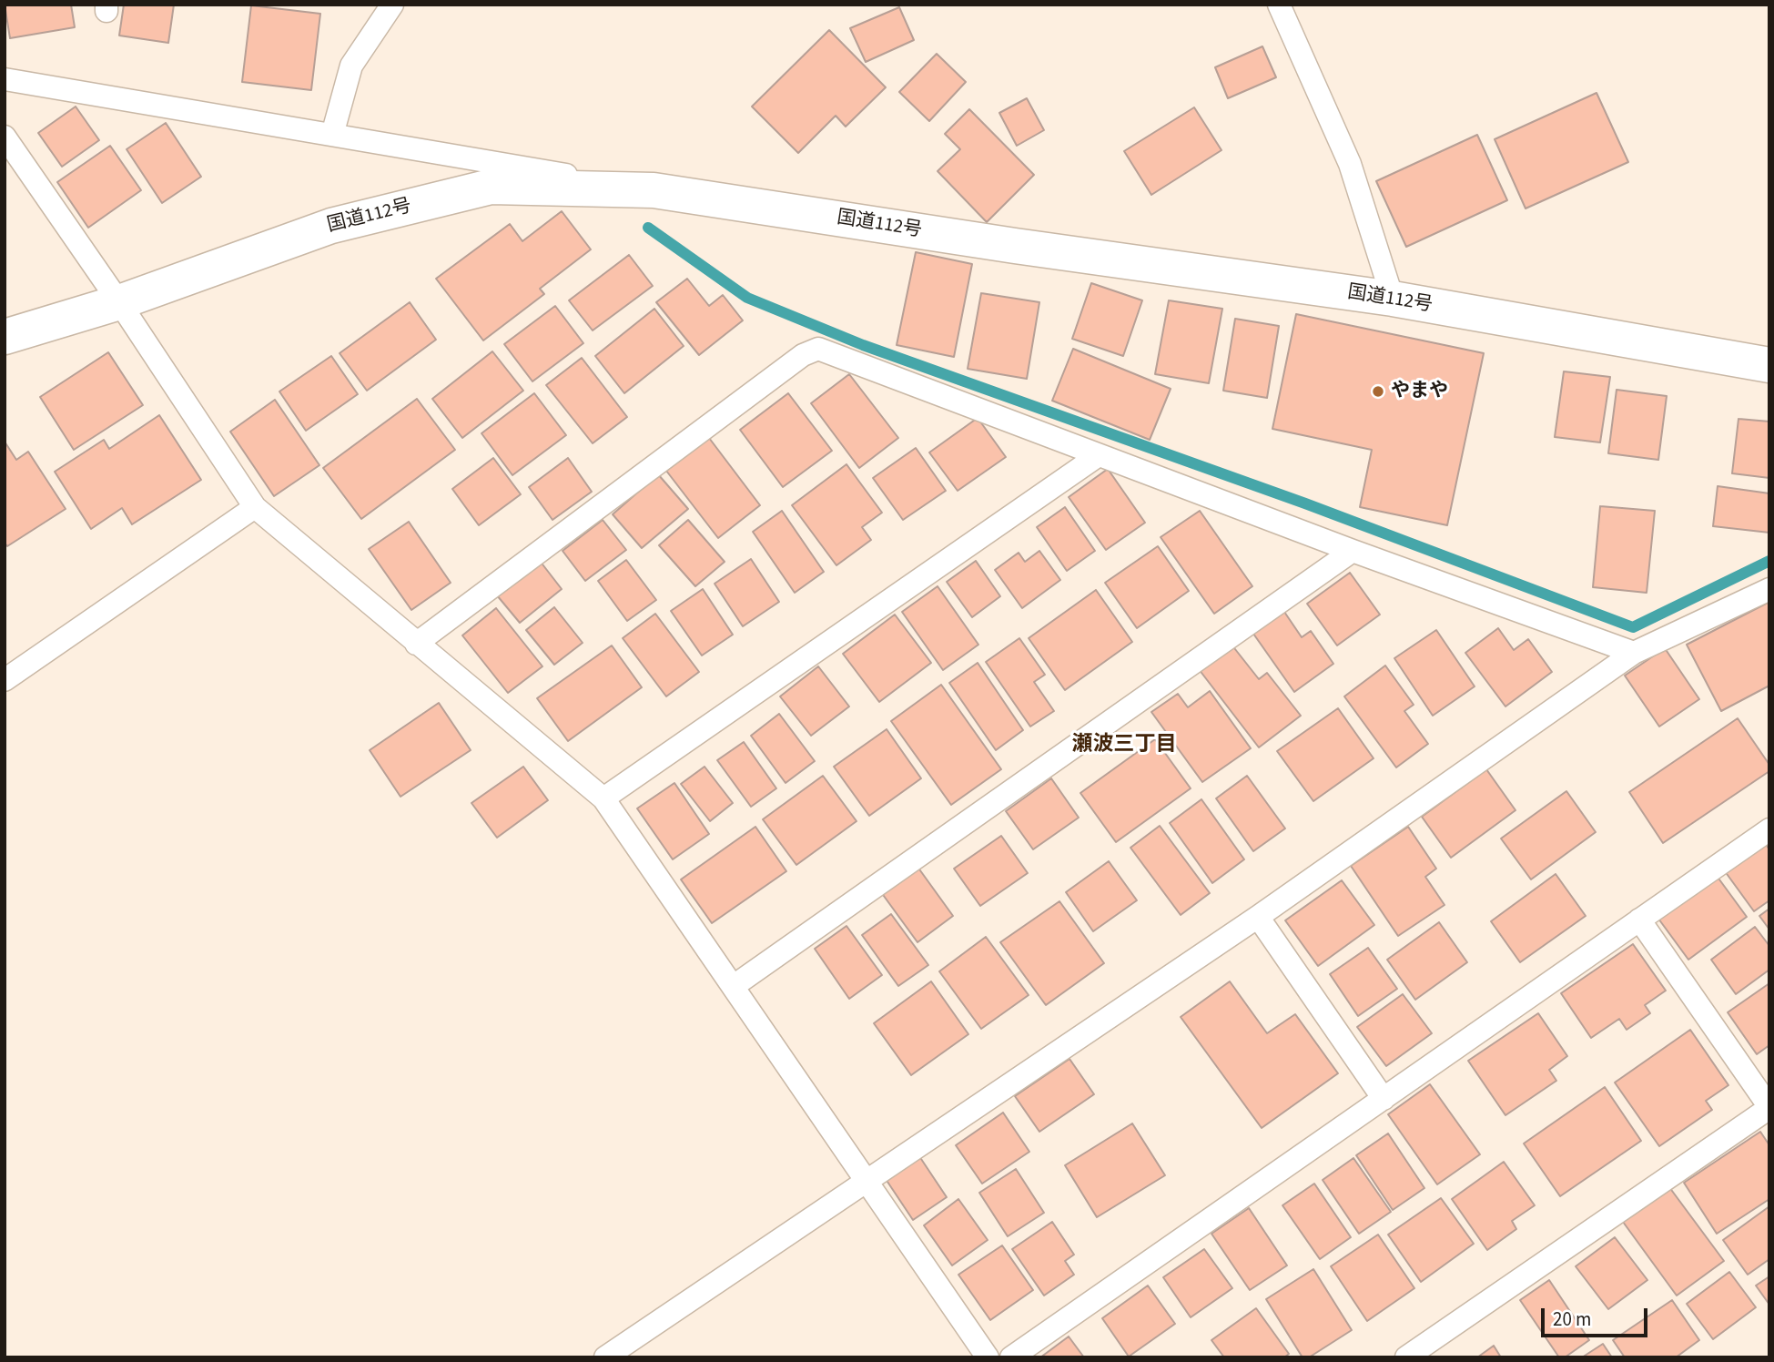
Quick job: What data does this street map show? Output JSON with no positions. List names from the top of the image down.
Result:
{
  "streets": {
    "highway": ["国道112号"]
  },
  "districts": ["瀬波三丁目"],
  "places": ["やまや"],
  "scale_bar": "20 m"
}
